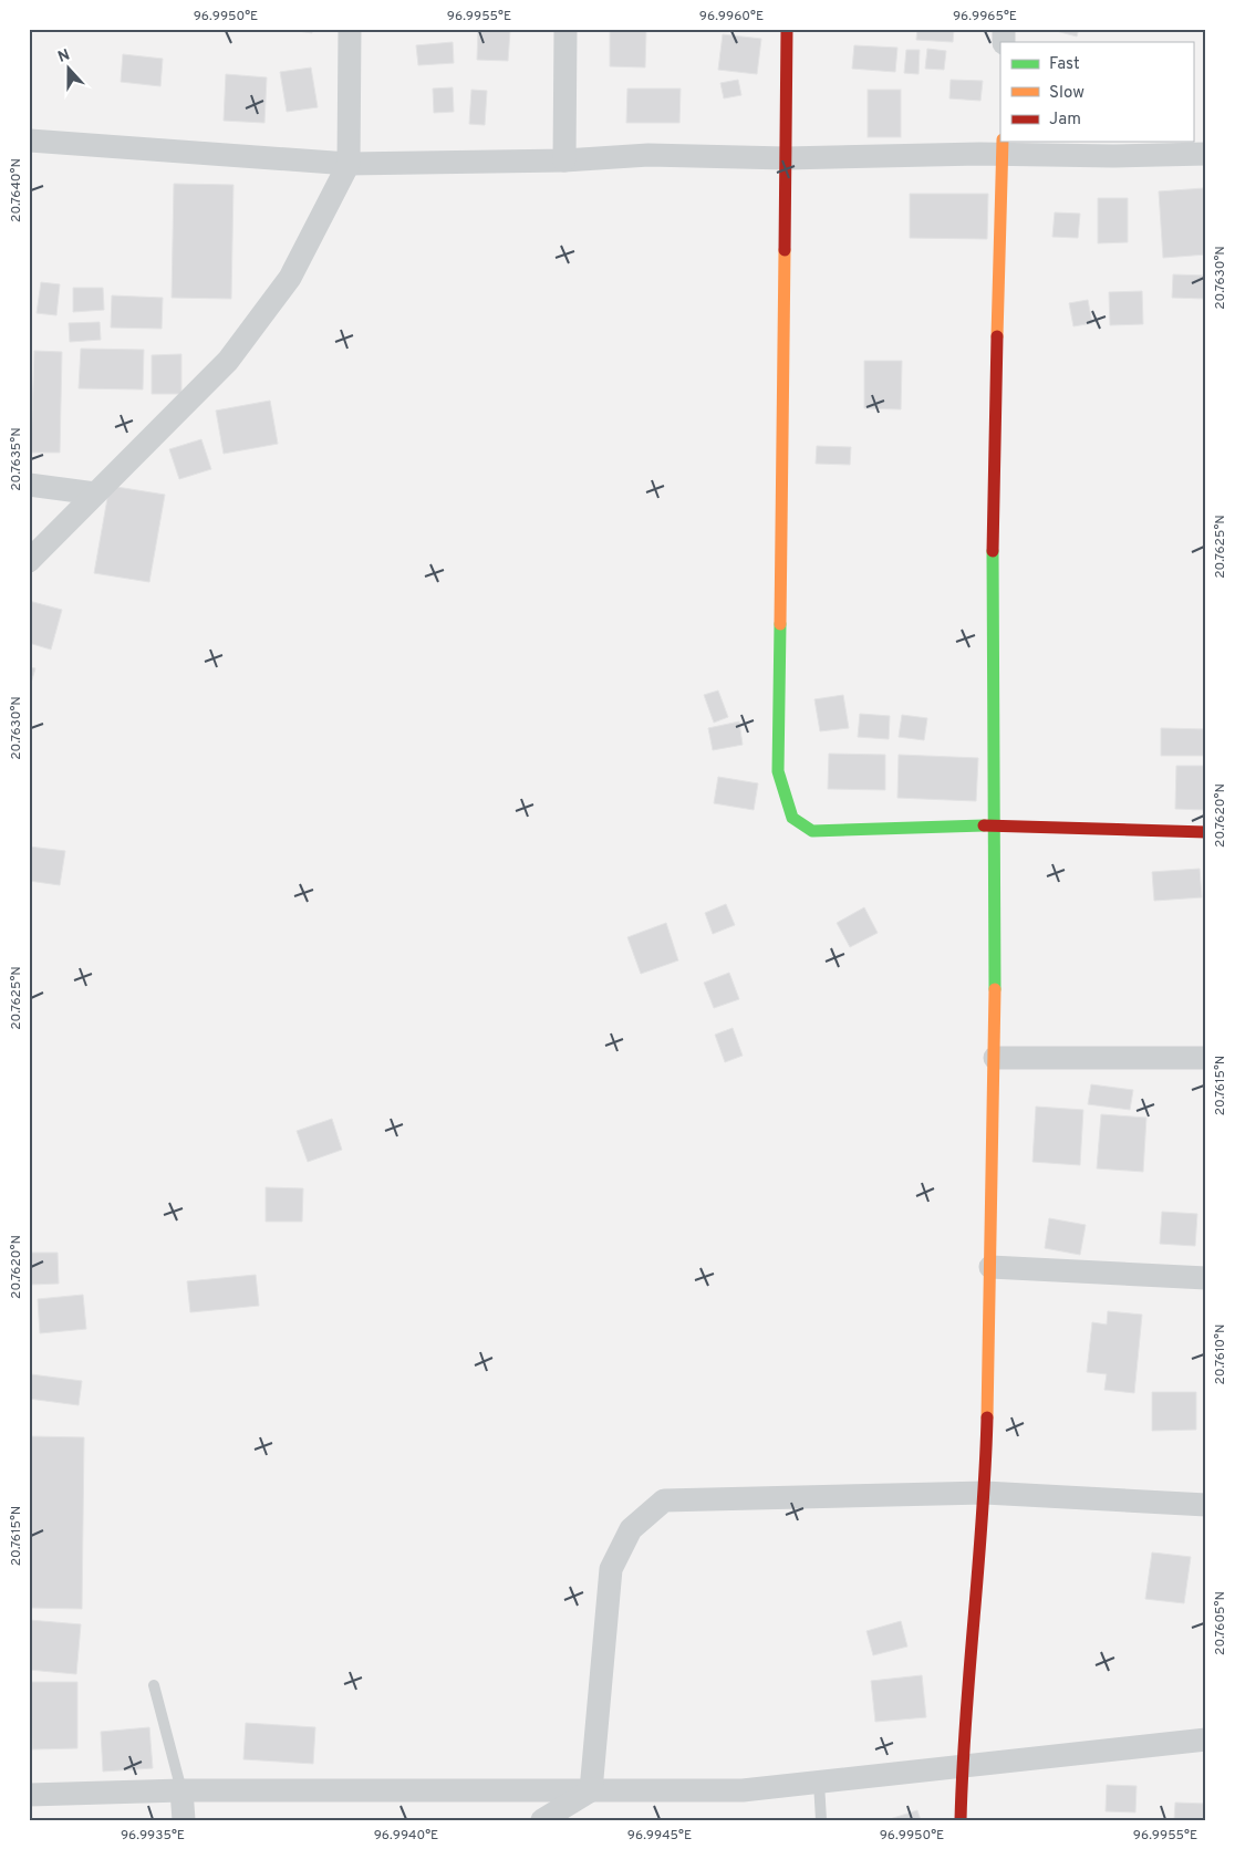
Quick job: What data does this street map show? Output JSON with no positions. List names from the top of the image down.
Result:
{
  "legend": ["Fast", "Slow", "Jam"],
  "north": "top",
  "coordinates": [
    "96.9950°E",
    "96.9955°E",
    "96.9960°E",
    "96.9965°E",
    "20.7640°N",
    "20.7630°N",
    "20.7635°N",
    "20.7625°N",
    "20.7620°N",
    "20.7615°N",
    "20.7610°N",
    "20.7605°N",
    "96.9935°E",
    "96.9940°E",
    "96.9945°E"
  ]
}
